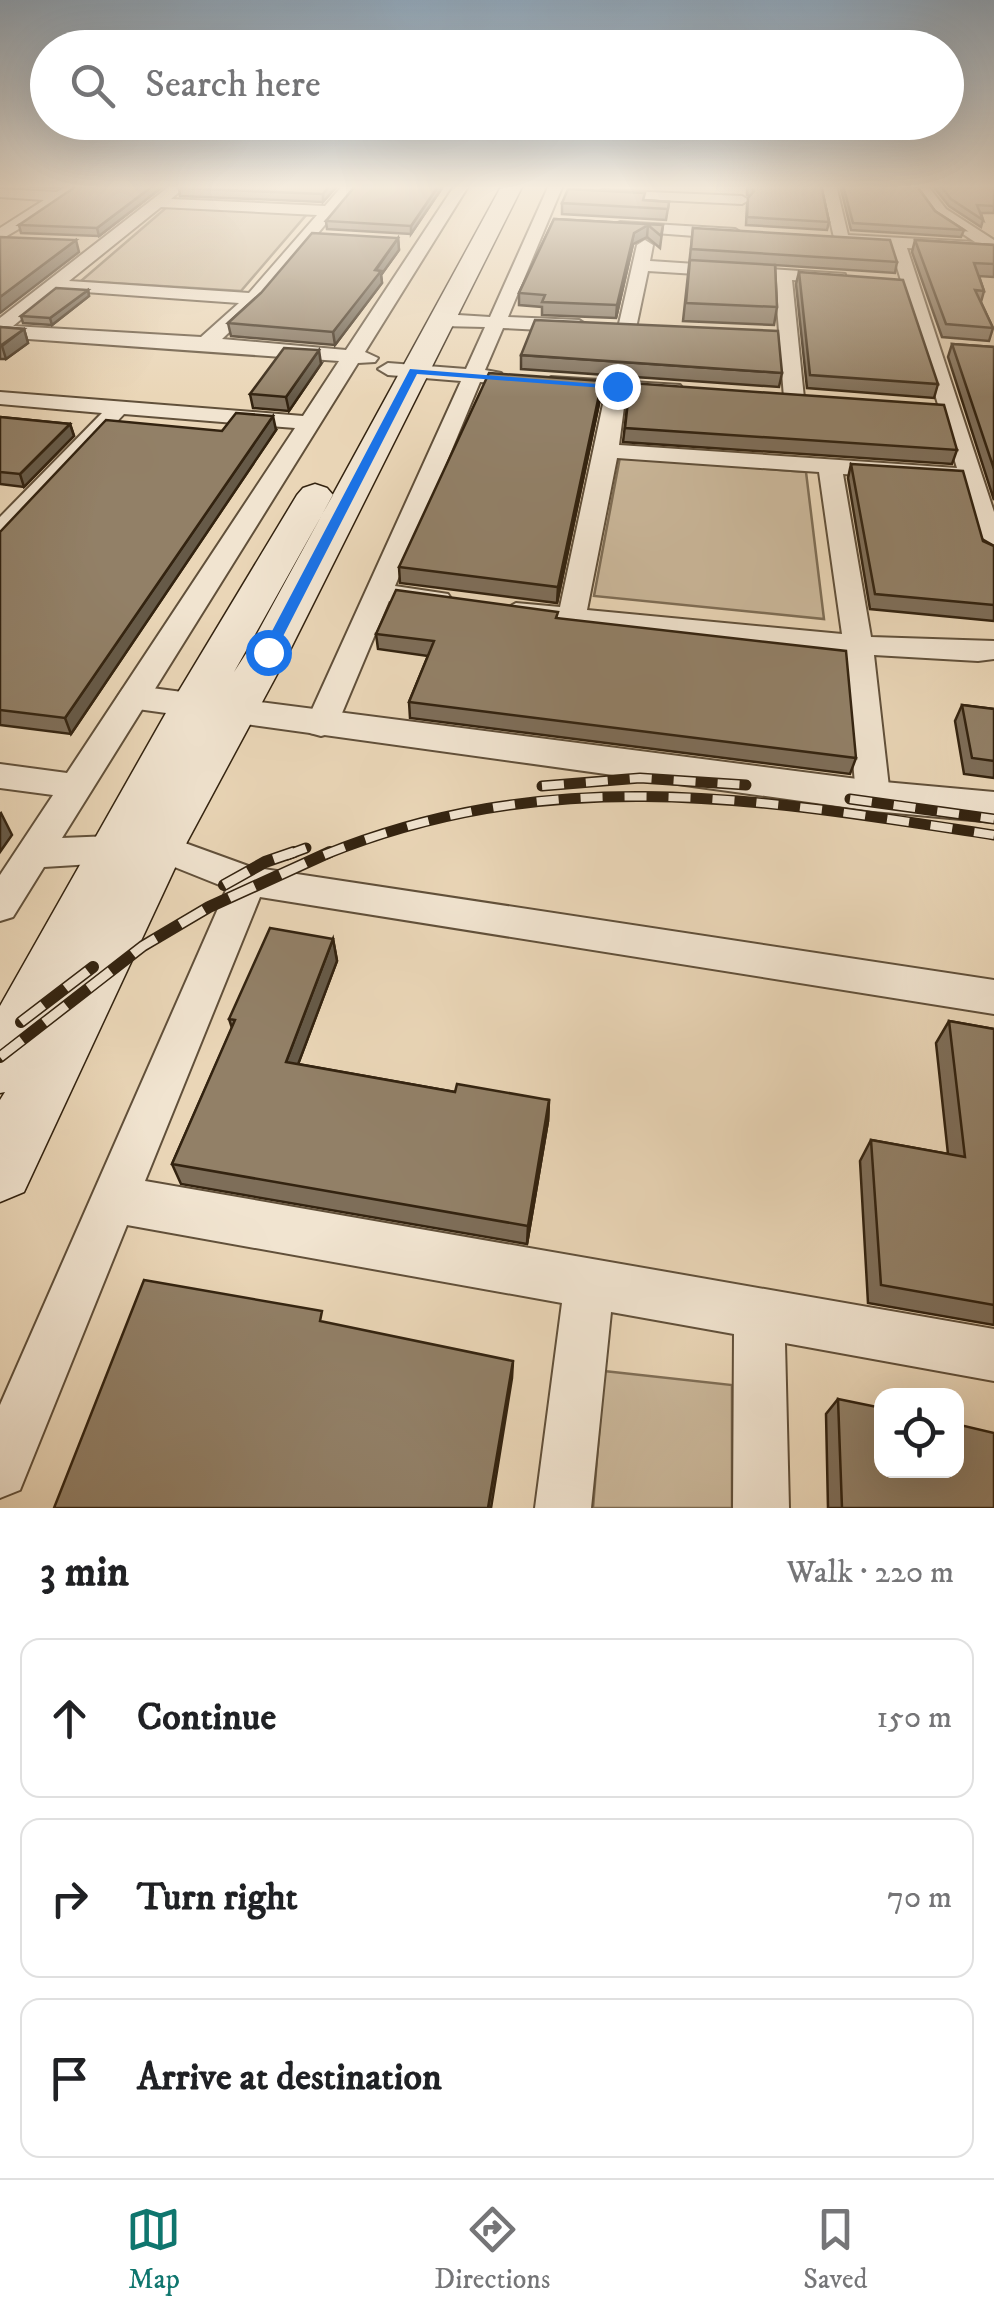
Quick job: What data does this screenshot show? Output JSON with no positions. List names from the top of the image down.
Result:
{
  "page": {
    "search": "Search here",
    "heading": ["3 min", "Walk · 220 m"],
    "list": [
      ["Continue", "150 m"],
      ["Turn right", "70 m"],
      "Arrive at destination"
    ],
    "nav": ["Map", "Directions", "Saved"]
  }
}
